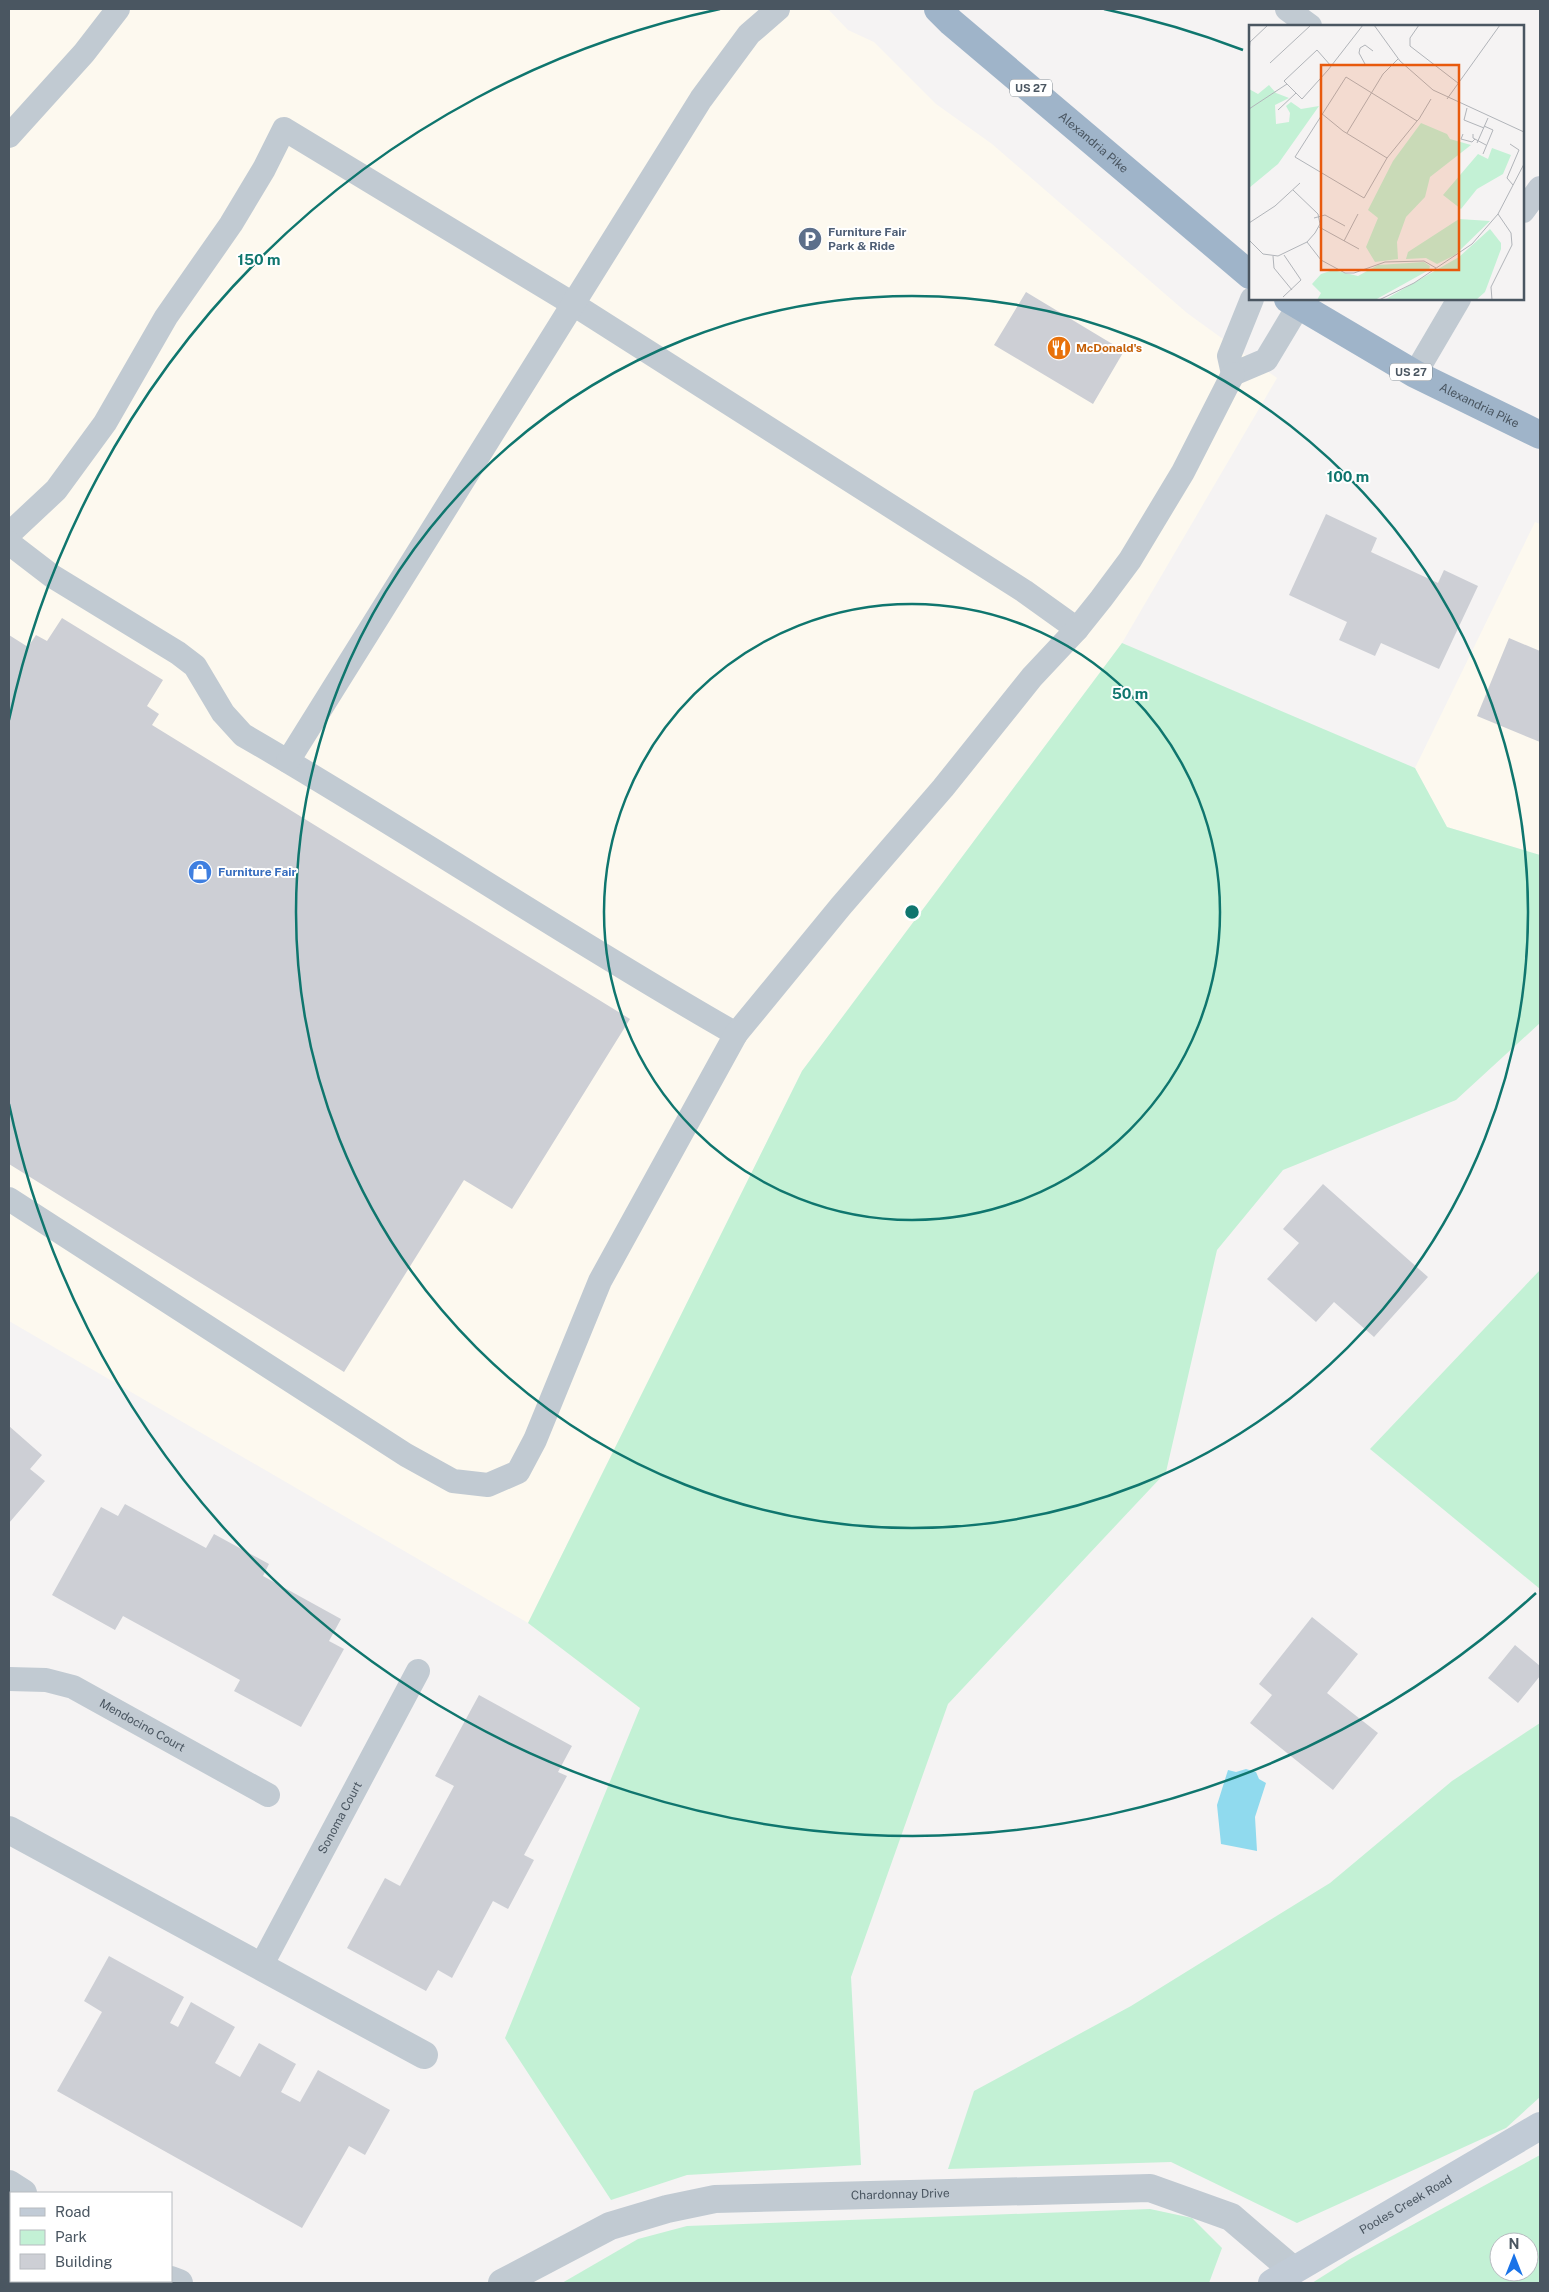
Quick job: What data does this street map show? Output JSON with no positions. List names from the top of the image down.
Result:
{
  "streets": {
    "highway": ["US 27", "Alexandria Pike"],
    "main road": ["Pooles Creek Road"],
    "street": ["Chardonnay Drive"],
    "lane": ["Mendocino Court", "Sonoma Court"]
  },
  "crossings": [
    ["Chardonnay Drive", "Pooles Creek Road"]
  ],
  "places": {
    "parking": ["Furniture Fair Park & Ride"],
    "restaurant": ["McDonald's"],
    "shop": ["Furniture Fair"]
  },
  "legend": ["Road", "Park", "Building"],
  "north": "top",
  "rings": ["150 m", "100 m", "50 m"]
}
